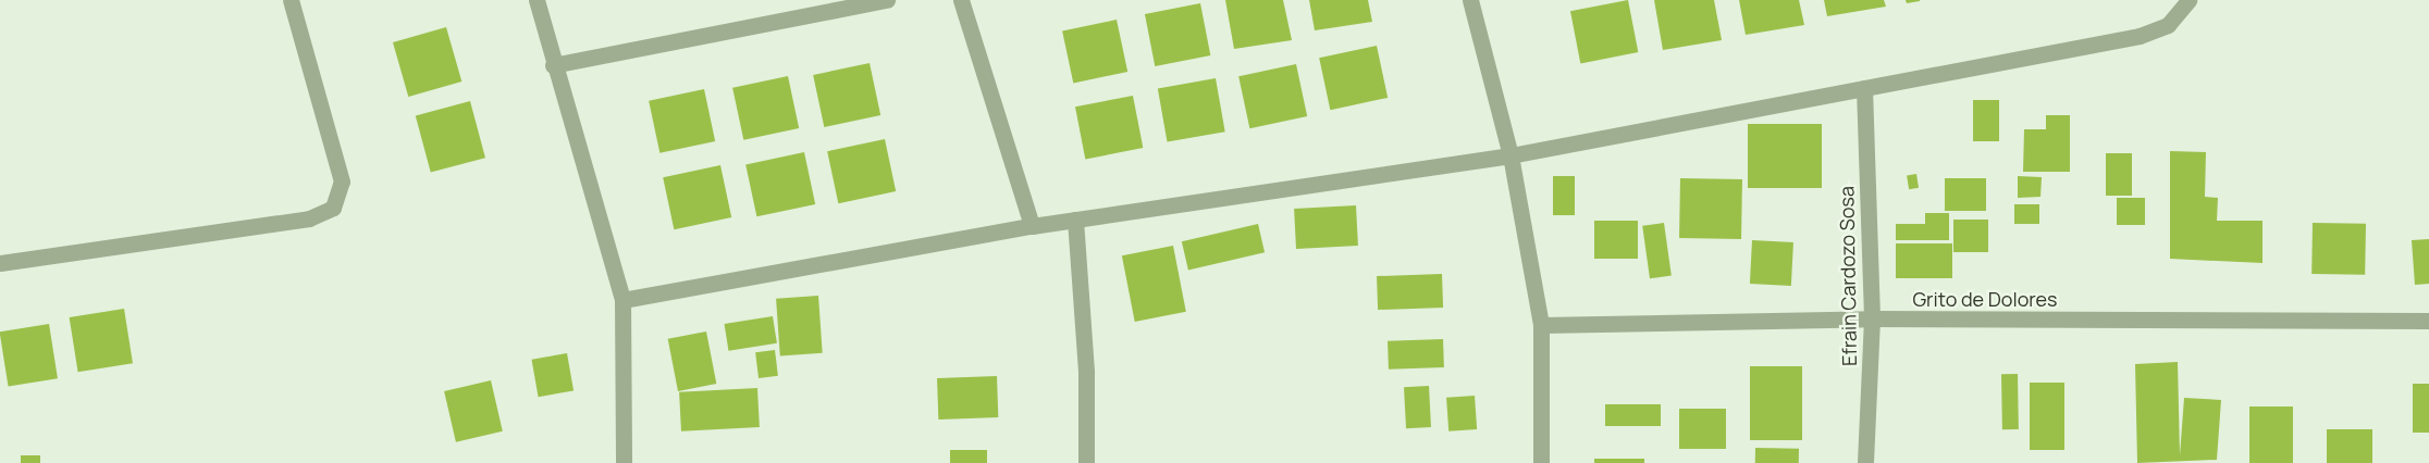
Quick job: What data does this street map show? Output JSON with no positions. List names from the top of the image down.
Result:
{
  "streets": {
    "street": ["Efrain Cardozo Sosa", "Grito de Dolores"]
  },
  "crossings": [
    ["Efrain Cardozo Sosa", "Grito de Dolores"]
  ]
}
